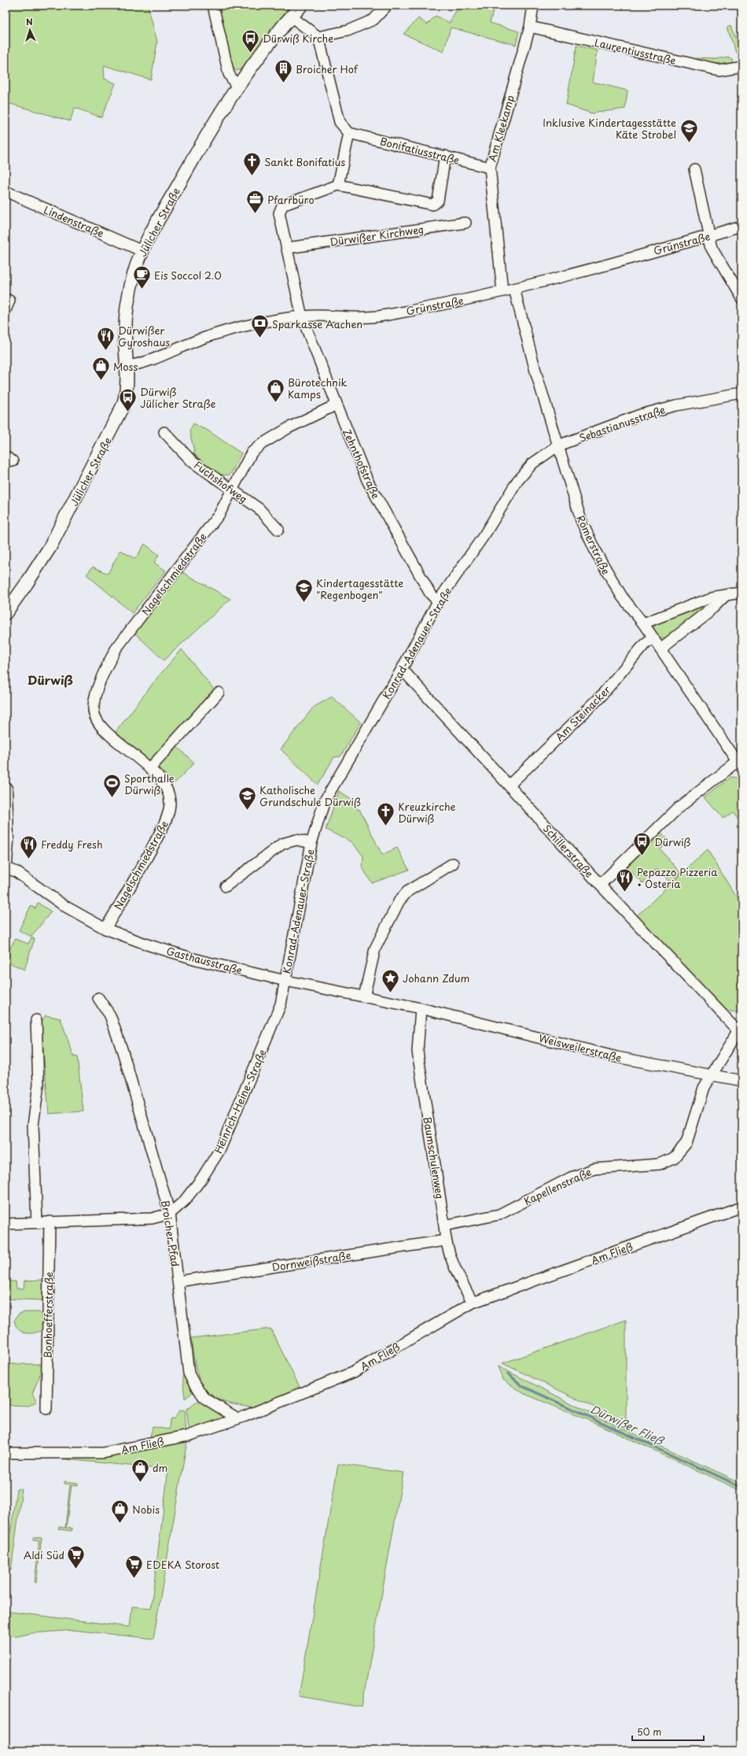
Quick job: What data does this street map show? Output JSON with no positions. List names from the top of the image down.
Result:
{
  "streets": {
    "street": [
      "Laurentiusstraße",
      "Am Kleekamp",
      "Bonifatiusstraße",
      "Lindenstraße",
      "Jülicher Straße",
      "Dürwißer Kirchweg",
      "Grünstraße",
      "Sebastianusstraße",
      "Zehnthofstraße",
      "Fuchshofweg",
      "Römerstraße",
      "Nagelschmiedstraße",
      "Konrad-Adenauer-Straße",
      "Am Steinacker",
      "Schillerstraße",
      "Gasthausstraße",
      "Weisweilerstraße",
      "Heinrich-Heine-Straße",
      "Baumschulenweg",
      "Kapellenstraße",
      "Broicher Pfad",
      "Am Fließ",
      "Dornweißstraße",
      "Bonhoefferstraße"
    ]
  },
  "crossings": [
    ["Laurentiusstraße", "Am Kleekamp"],
    ["Am Kleekamp", "Bonifatiusstraße"],
    ["Am Kleekamp", "Grünstraße"],
    ["Lindenstraße", "Jülicher Straße"],
    ["Jülicher Straße", "Grünstraße"],
    ["Grünstraße", "Zehnthofstraße"],
    ["Grünstraße", "Römerstraße"],
    ["Sebastianusstraße", "Römerstraße"],
    ["Sebastianusstraße", "Konrad-Adenauer-Straße"],
    ["Zehnthofstraße", "Nagelschmiedstraße"],
    ["Zehnthofstraße", "Konrad-Adenauer-Straße"],
    ["Fuchshofweg", "Nagelschmiedstraße"],
    ["Römerstraße", "Konrad-Adenauer-Straße"],
    ["Römerstraße", "Am Steinacker"],
    ["Nagelschmiedstraße", "Gasthausstraße"],
    ["Konrad-Adenauer-Straße", "Schillerstraße"],
    ["Konrad-Adenauer-Straße", "Gasthausstraße"],
    ["Konrad-Adenauer-Straße", "Heinrich-Heine-Straße"],
    ["Am Steinacker", "Schillerstraße"],
    ["Schillerstraße", "Kapellenstraße"],
    ["Gasthausstraße", "Weisweilerstraße"],
    ["Gasthausstraße", "Heinrich-Heine-Straße"],
    ["Gasthausstraße", "Baumschulenweg"],
    ["Weisweilerstraße", "Baumschulenweg"],
    ["Weisweilerstraße", "Kapellenstraße"],
    ["Heinrich-Heine-Straße", "Broicher Pfad"],
    ["Heinrich-Heine-Straße", "Bonhoefferstraße"],
    ["Baumschulenweg", "Kapellenstraße"],
    ["Baumschulenweg", "Am Fließ"],
    ["Baumschulenweg", "Dornweißstraße"],
    ["Broicher Pfad", "Am Fließ"],
    ["Broicher Pfad", "Dornweißstraße"]
  ],
  "districts": ["Dürwiß"],
  "water": ["Dürwißer Fließ"],
  "places": {
    "bus stop": ["Dürwiß Kirche", "Dürwiß Jülicher Straße", "Dürwiß"],
    "building": ["Broicher Hof"],
    "school or university": ["Inklusive Kindertagesstätte Käte Strobel", "Kindertagesstätte \"Regenbogen\"", "Katholische Grundschule Dürwiß"],
    "church": ["Sankt Bonifatius", "Kreuzkirche Dürwiß"],
    "office": ["Pfarrbüro"],
    "cafe": ["Eis Soccol 2.0"],
    "bank": ["Sparkasse Aachen"],
    "restaurant": ["Dürwißer Gyroshaus", "Freddy Fresh", "Pepazzo Pizzeria • Osteria"],
    "shop": [
      "Moss",
      "Bürotechnik Kamps",
      "dm",
      "Nobis"
    ],
    "sports": ["Sporthalle Dürwiß"],
    "place": ["Johann Zdum"],
    "supermarket": ["Aldi Süd", "EDEKA Storost"]
  },
  "scale_bar": "50 m",
  "north": "top"
}
